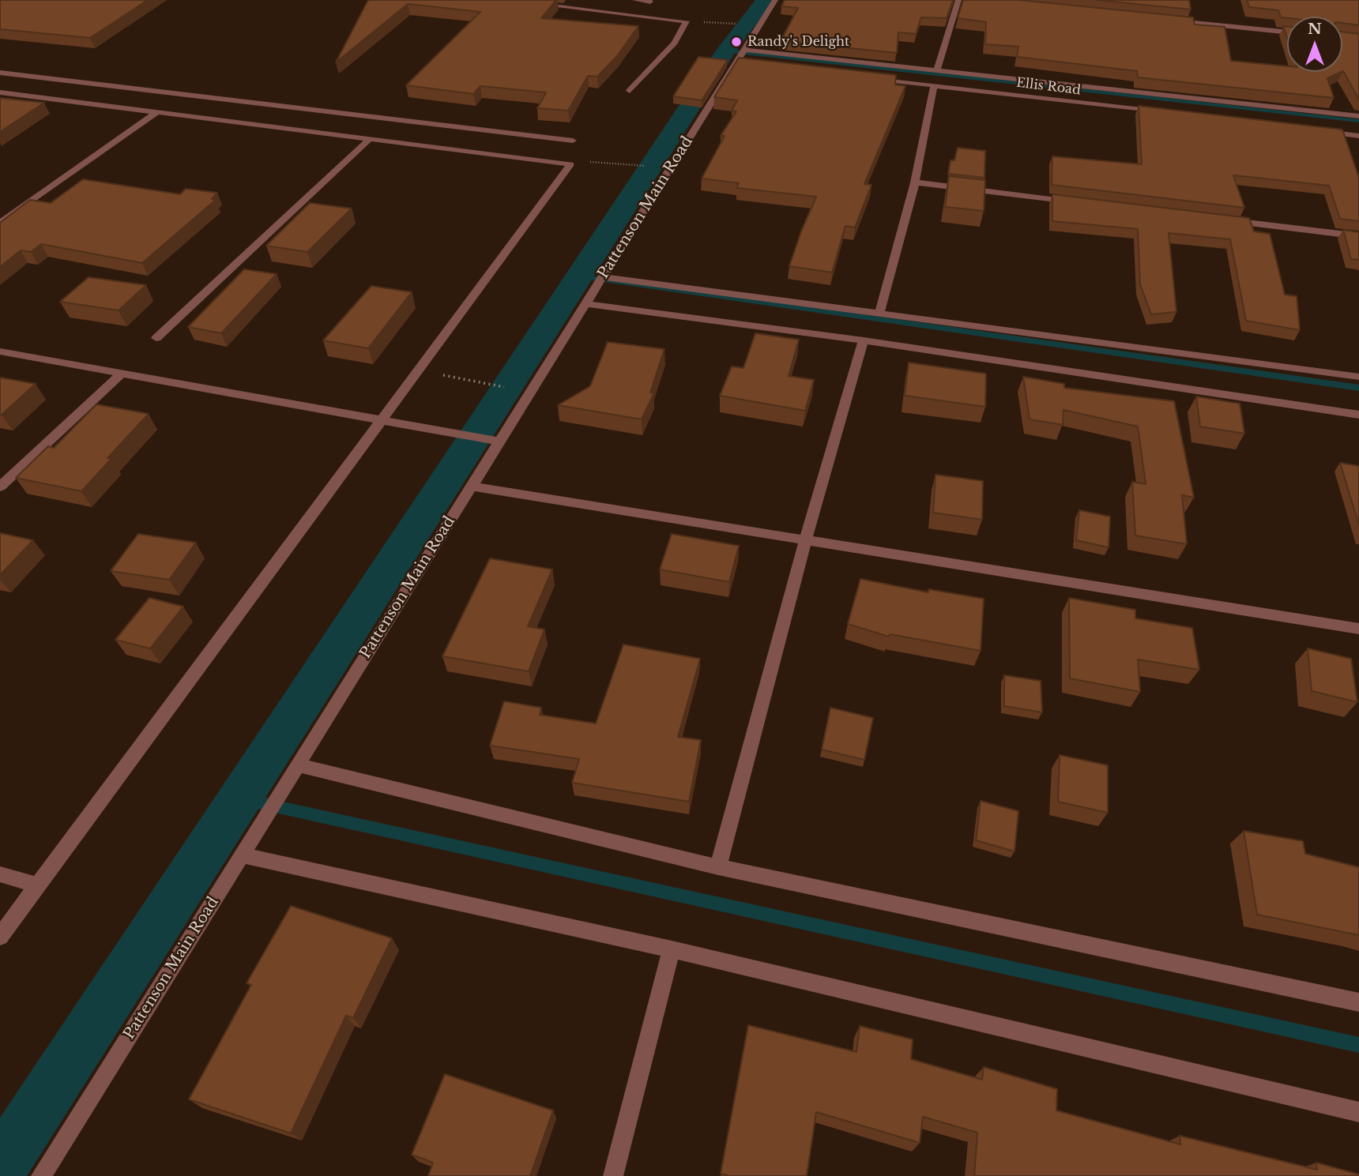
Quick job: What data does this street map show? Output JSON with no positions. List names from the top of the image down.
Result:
{
  "streets": {
    "street": ["Ellis Road", "Pattenson Main Road"]
  },
  "places": ["Randy's Delight"],
  "north": "top"
}
